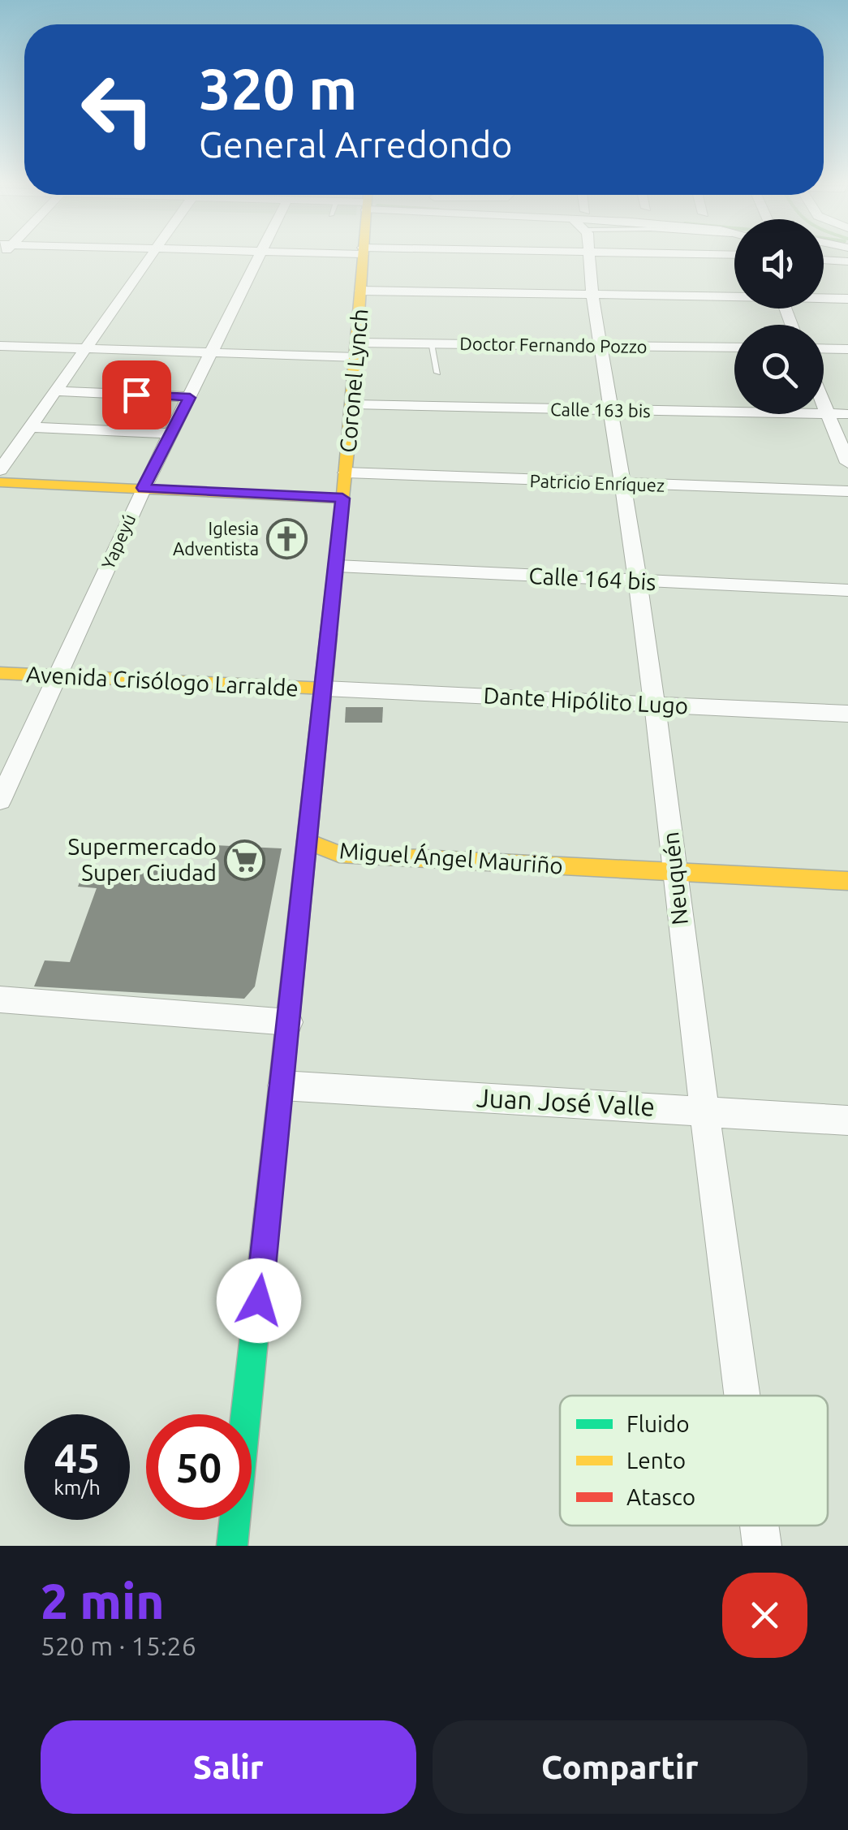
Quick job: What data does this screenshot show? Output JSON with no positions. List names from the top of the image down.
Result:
{
  "streets": {
    "street": [
      "Doctor Fernando Pozzo",
      "Coronel Lynch",
      "Calle 163 bis",
      "Patricio Enríquez",
      "Yapeyú",
      "Calle 164 bis",
      "Avenida Crisólogo Larralde",
      "Dante Hipólito Lugo",
      "Miguel Ángel Mauriño",
      "Neuquén",
      "Juan José Valle"
    ]
  },
  "crossings": [
    ["Doctor Fernando Pozzo", "Coronel Lynch"],
    ["Doctor Fernando Pozzo", "Yapeyú"],
    ["Doctor Fernando Pozzo", "Neuquén"],
    ["Coronel Lynch", "Calle 163 bis"],
    ["Coronel Lynch", "Patricio Enríquez"],
    ["Coronel Lynch", "Calle 164 bis"],
    ["Coronel Lynch", "Avenida Crisólogo Larralde"],
    ["Coronel Lynch", "Dante Hipólito Lugo"],
    ["Coronel Lynch", "Miguel Ángel Mauriño"],
    ["Coronel Lynch", "Juan José Valle"],
    ["Calle 163 bis", "Neuquén"],
    ["Patricio Enríquez", "Neuquén"],
    ["Yapeyú", "Avenida Crisólogo Larralde"],
    ["Calle 164 bis", "Neuquén"],
    ["Avenida Crisólogo Larralde", "Dante Hipólito Lugo"],
    ["Dante Hipólito Lugo", "Neuquén"],
    ["Miguel Ángel Mauriño", "Neuquén"],
    ["Neuquén", "Juan José Valle"]
  ],
  "places": {
    "church": ["Iglesia Adventista"],
    "supermarket": ["Supermercado Super Ciudad"]
  },
  "legend": ["Fluido", "Lento", "Atasco"],
  "page": {
    "turn": ["320 m", "General Arredondo"],
    "speed": "45 km/h",
    "limit": "50",
    "heading": ["2 min", "520 m · 15:26"],
    "buttons": ["Salir", "Compartir"]
  }
}
